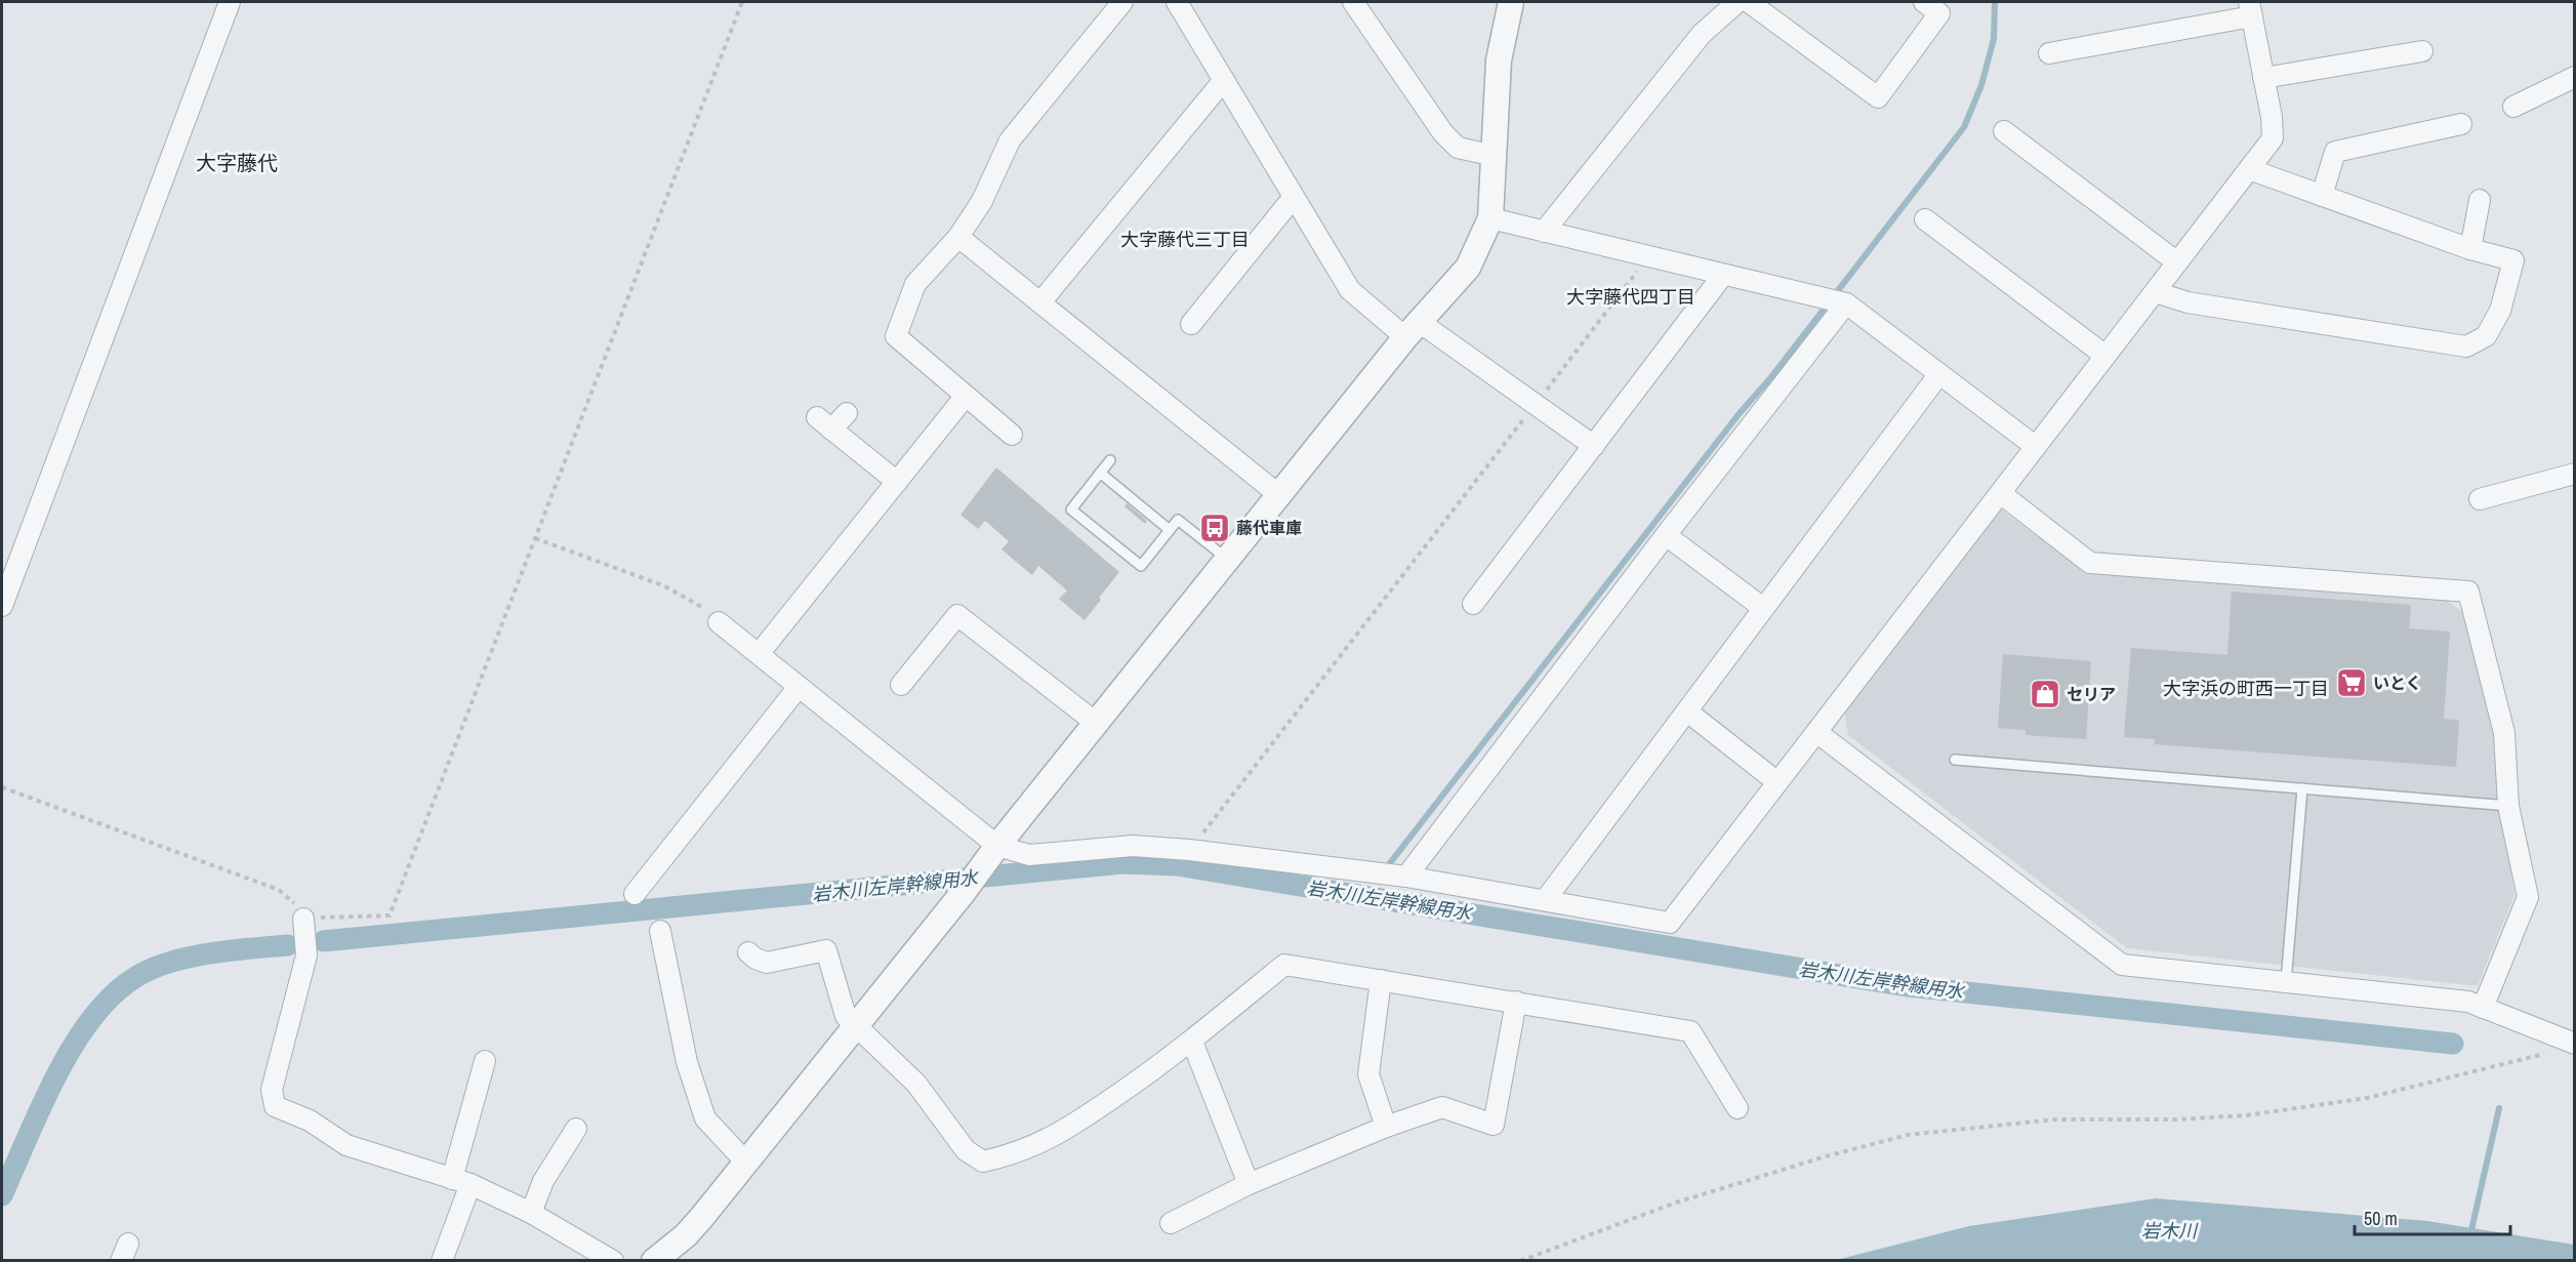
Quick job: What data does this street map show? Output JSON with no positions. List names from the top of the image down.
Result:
{
  "districts": [
    "大字藤代",
    "大字藤代三丁目",
    "大字藤代四丁目",
    "大字浜の町西一丁目"
  ],
  "water": ["岩木川左岸幹線用水", "岩木川"],
  "places": {
    "bus stop": ["藤代車庫"],
    "supermarket": ["いとく"],
    "shop": ["セリア"]
  },
  "scale_bar": "50 m"
}
